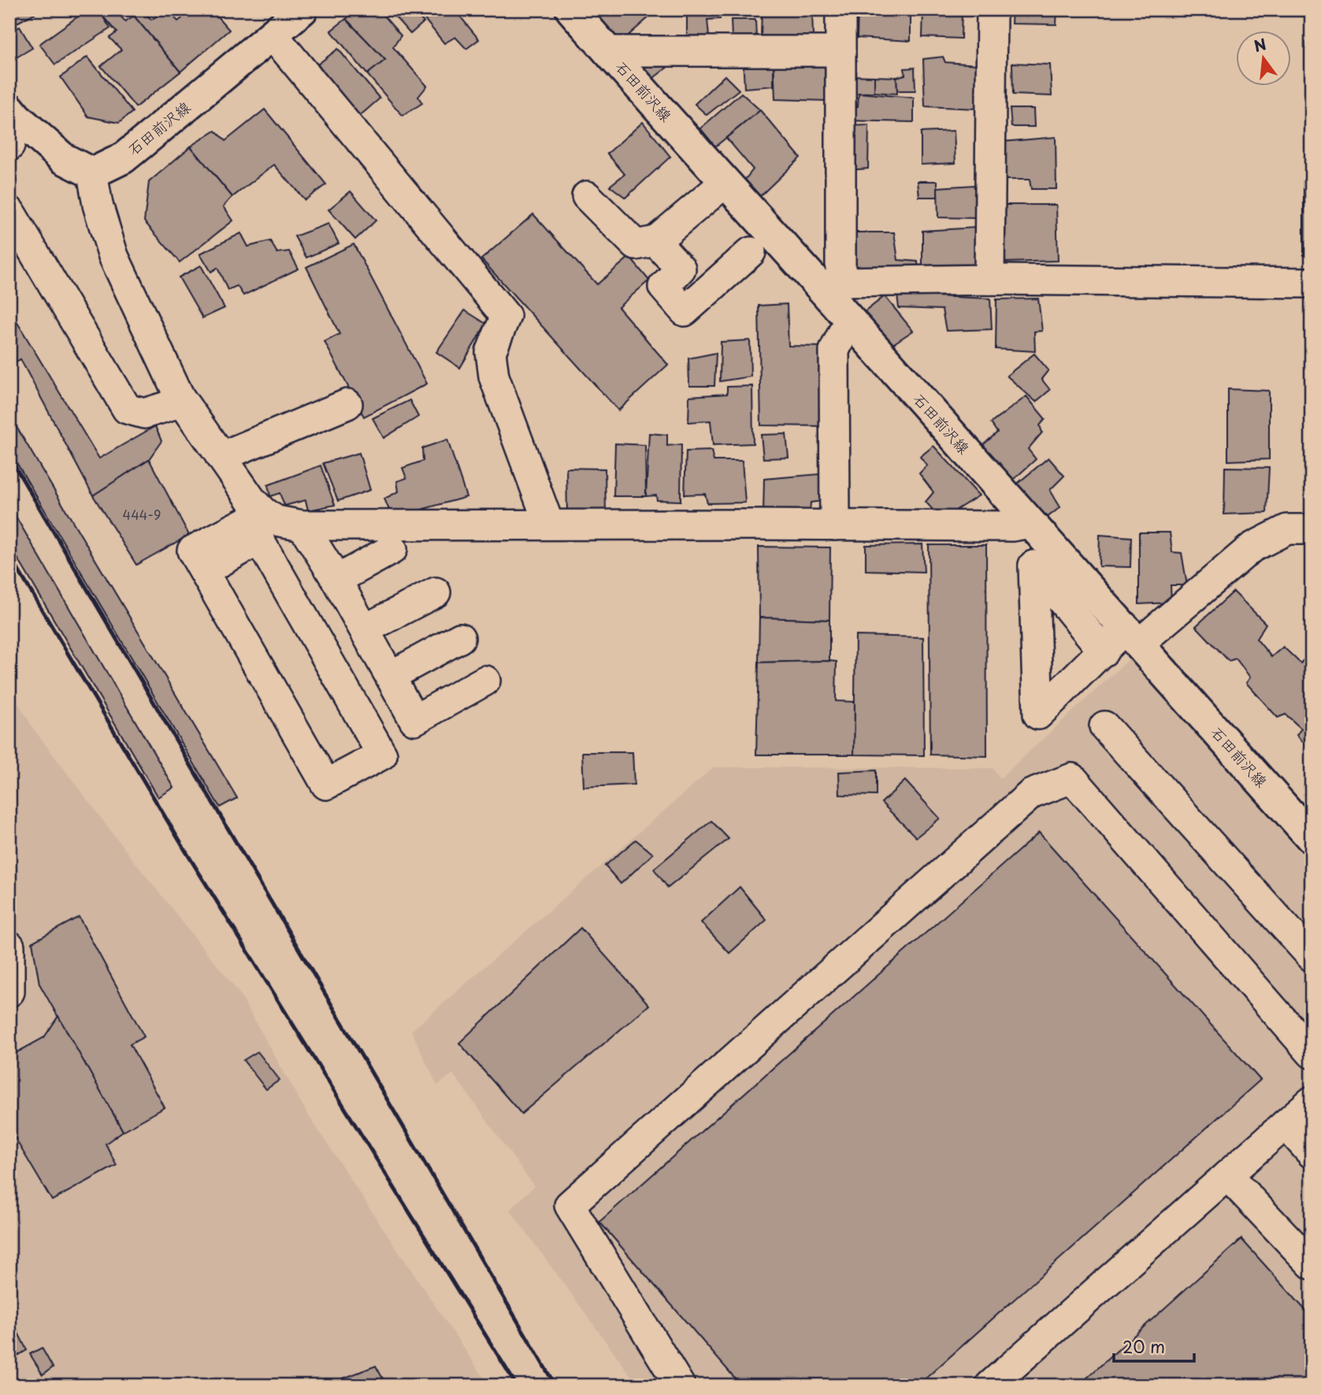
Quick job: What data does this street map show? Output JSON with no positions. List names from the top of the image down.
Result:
{
  "streets": {
    "main road": ["石田前沢線"]
  },
  "house_numbers": ["444-9"],
  "scale_bar": "20 m",
  "north": "top"
}
